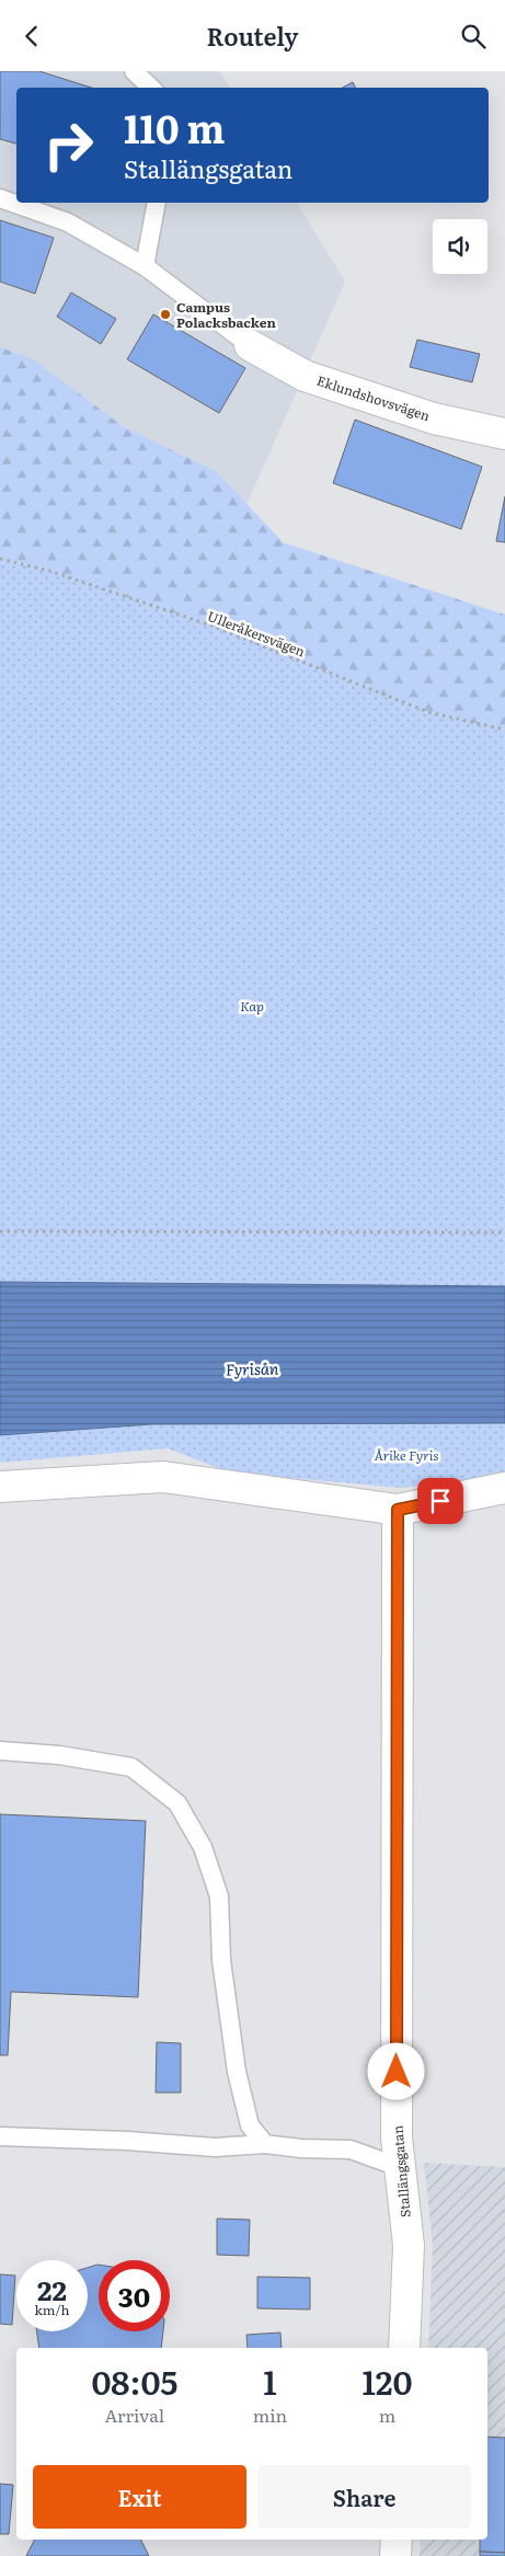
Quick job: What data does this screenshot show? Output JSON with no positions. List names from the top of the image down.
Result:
{
  "streets": {
    "street": ["Eklundshovsvägen", "Stallängsgatan"],
    "path": ["Ulleråkersvägen"]
  },
  "water": ["Fyrisån"],
  "parks": ["Kap", "Årike Fyris"],
  "places": ["Campus Polacksbacken"],
  "page": {
    "header": "Routely",
    "turn": ["110 m", "Stallängsgatan"],
    "speed": "22 km/h",
    "limit": "30",
    "eta": [
      "08:05",
      "Arrival",
      "1",
      "min",
      "120",
      "m"
    ],
    "buttons": ["Exit", "Share"]
  }
}
